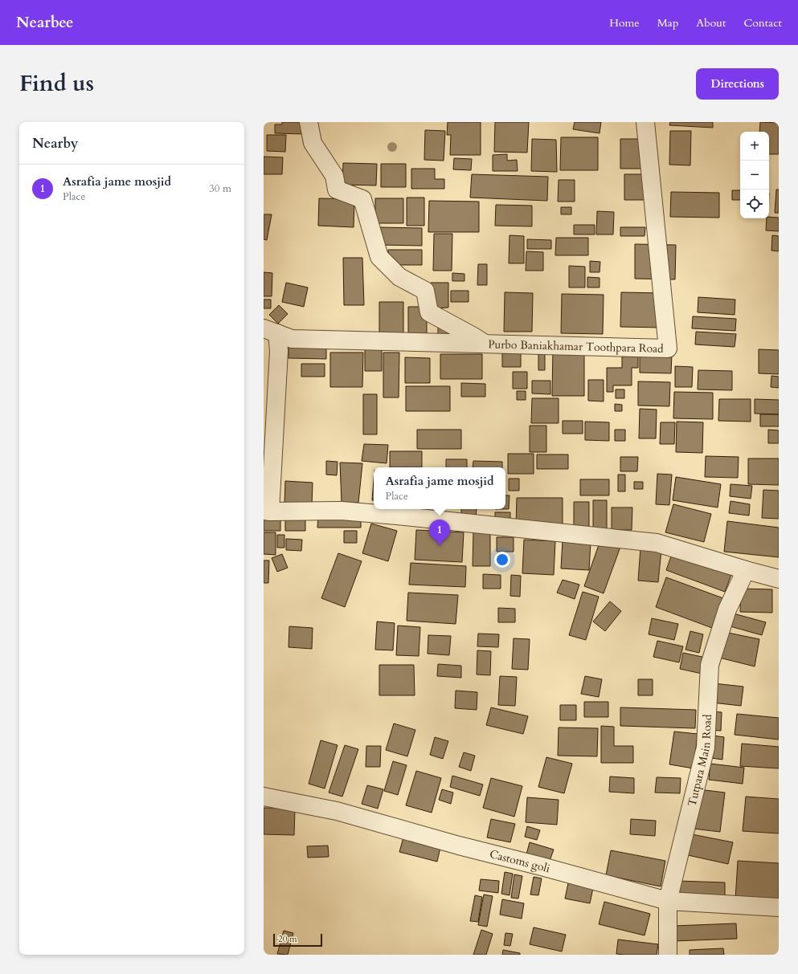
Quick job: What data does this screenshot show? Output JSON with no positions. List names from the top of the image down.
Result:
{
  "streets": {
    "street": ["Purbo Baniakhamar Toothpara Road", "Tutpara Main Road", "Castoms goli"]
  },
  "crossings": [
    ["Purbo Baniakhamar Toothpara Road", "Tutpara Main Road"],
    ["Tutpara Main Road", "Castoms goli"]
  ],
  "scale_bar": "20 m",
  "page": {
    "header": "Nearbee",
    "nav": [
      "Home",
      "Map",
      "About",
      "Contact"
    ],
    "title": "Find us",
    "buttons": "Directions",
    "heading": "Nearby",
    "map_buttons": ["+", "−"],
    "list": [
      {
        "mark": "1",
        "name": "Asrafia jame mosjid",
        "note": "Place",
        "value": "30 m"
      }
    ],
    "popup": ["Asrafia jame mosjid", "Place"],
    "pins": "1",
    "scale": "20 m"
  }
}
